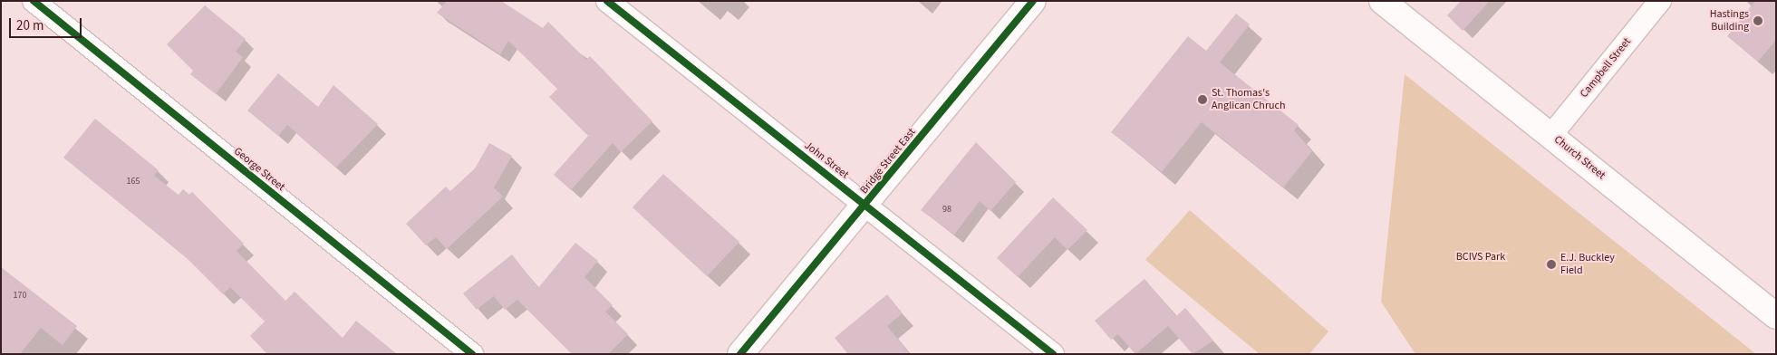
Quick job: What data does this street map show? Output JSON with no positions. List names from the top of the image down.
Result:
{
  "streets": {
    "street": [
      "Campbell Street",
      "Church Street",
      "John Street",
      "Bridge Street East",
      "George Street"
    ]
  },
  "crossings": [
    ["Campbell Street", "Church Street"],
    ["John Street", "Bridge Street East"]
  ],
  "parks": ["BCIVS Park"],
  "places": ["Hastings Building", "St. Thomas's Anglican Chruch", "E.J. Buckley Field"],
  "house_numbers": ["165", "98", "170"],
  "scale_bar": "20 m"
}
